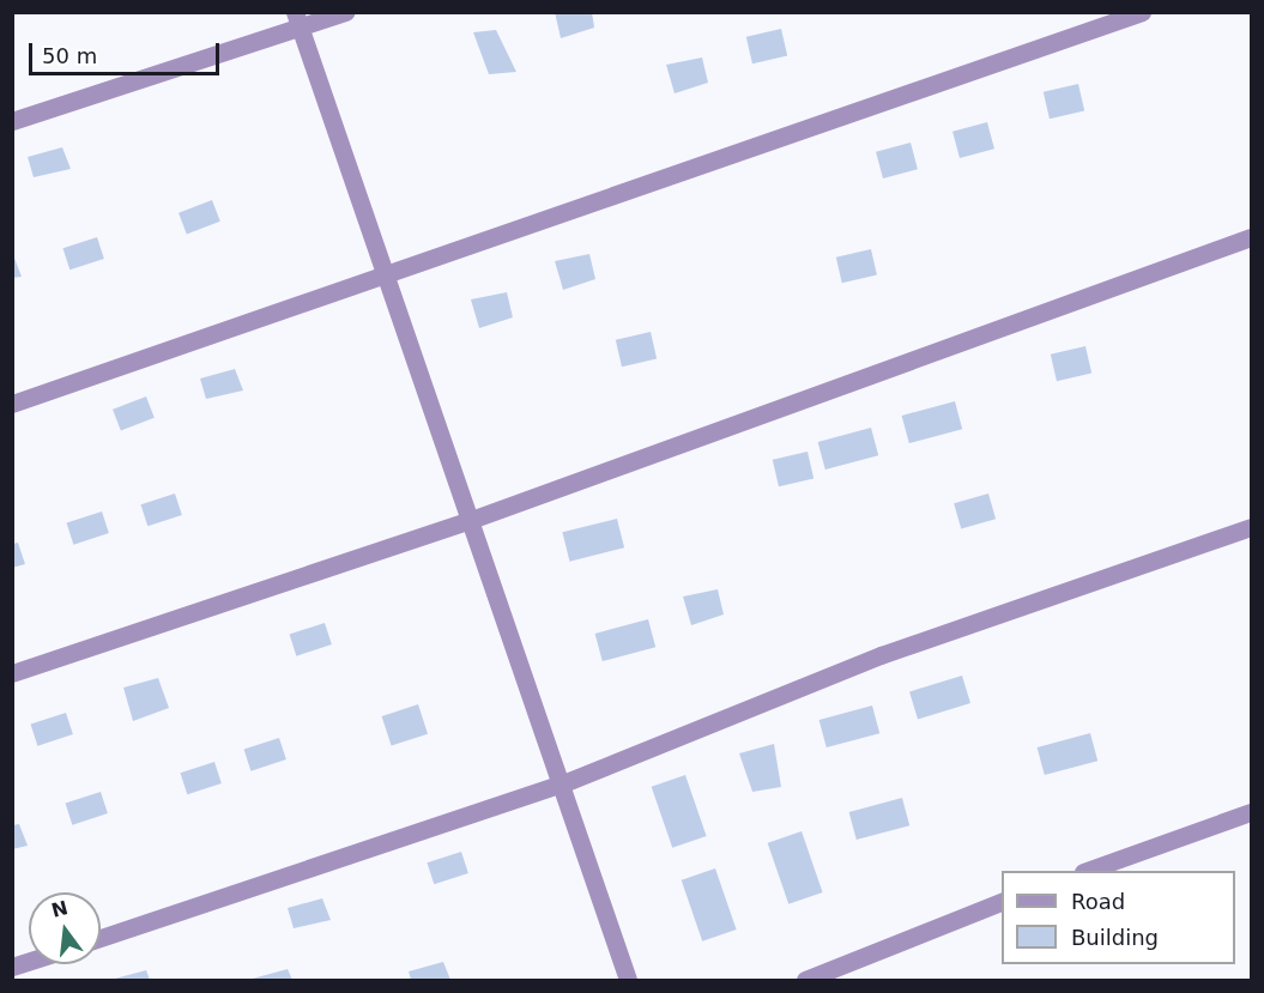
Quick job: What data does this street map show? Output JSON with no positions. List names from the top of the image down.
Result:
{
  "legend": ["Road", "Building"],
  "scale_bar": "50 m",
  "north": "top"
}
